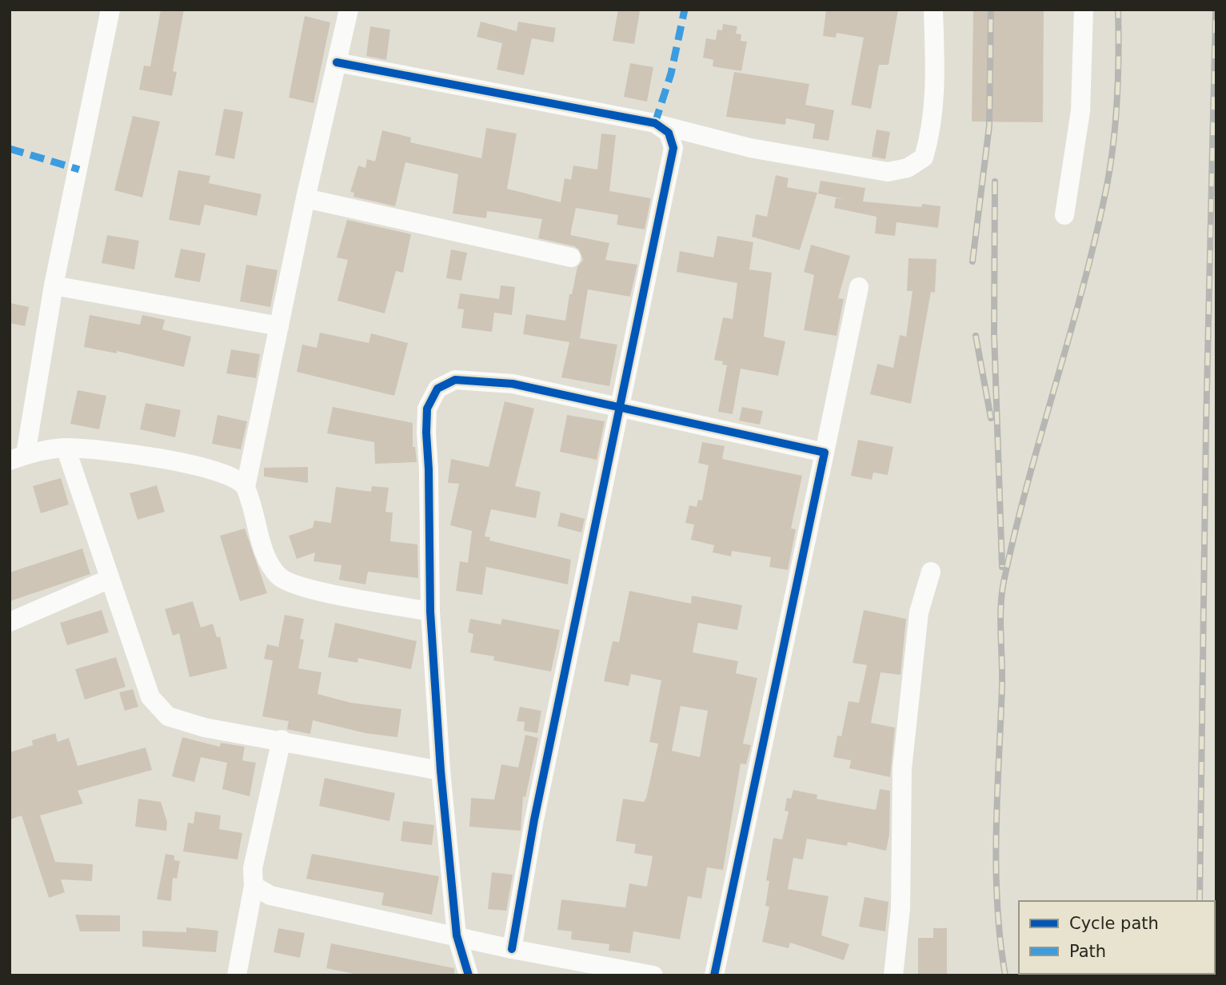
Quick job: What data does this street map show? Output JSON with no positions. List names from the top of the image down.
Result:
{
  "legend": ["Cycle path", "Path"]
}
